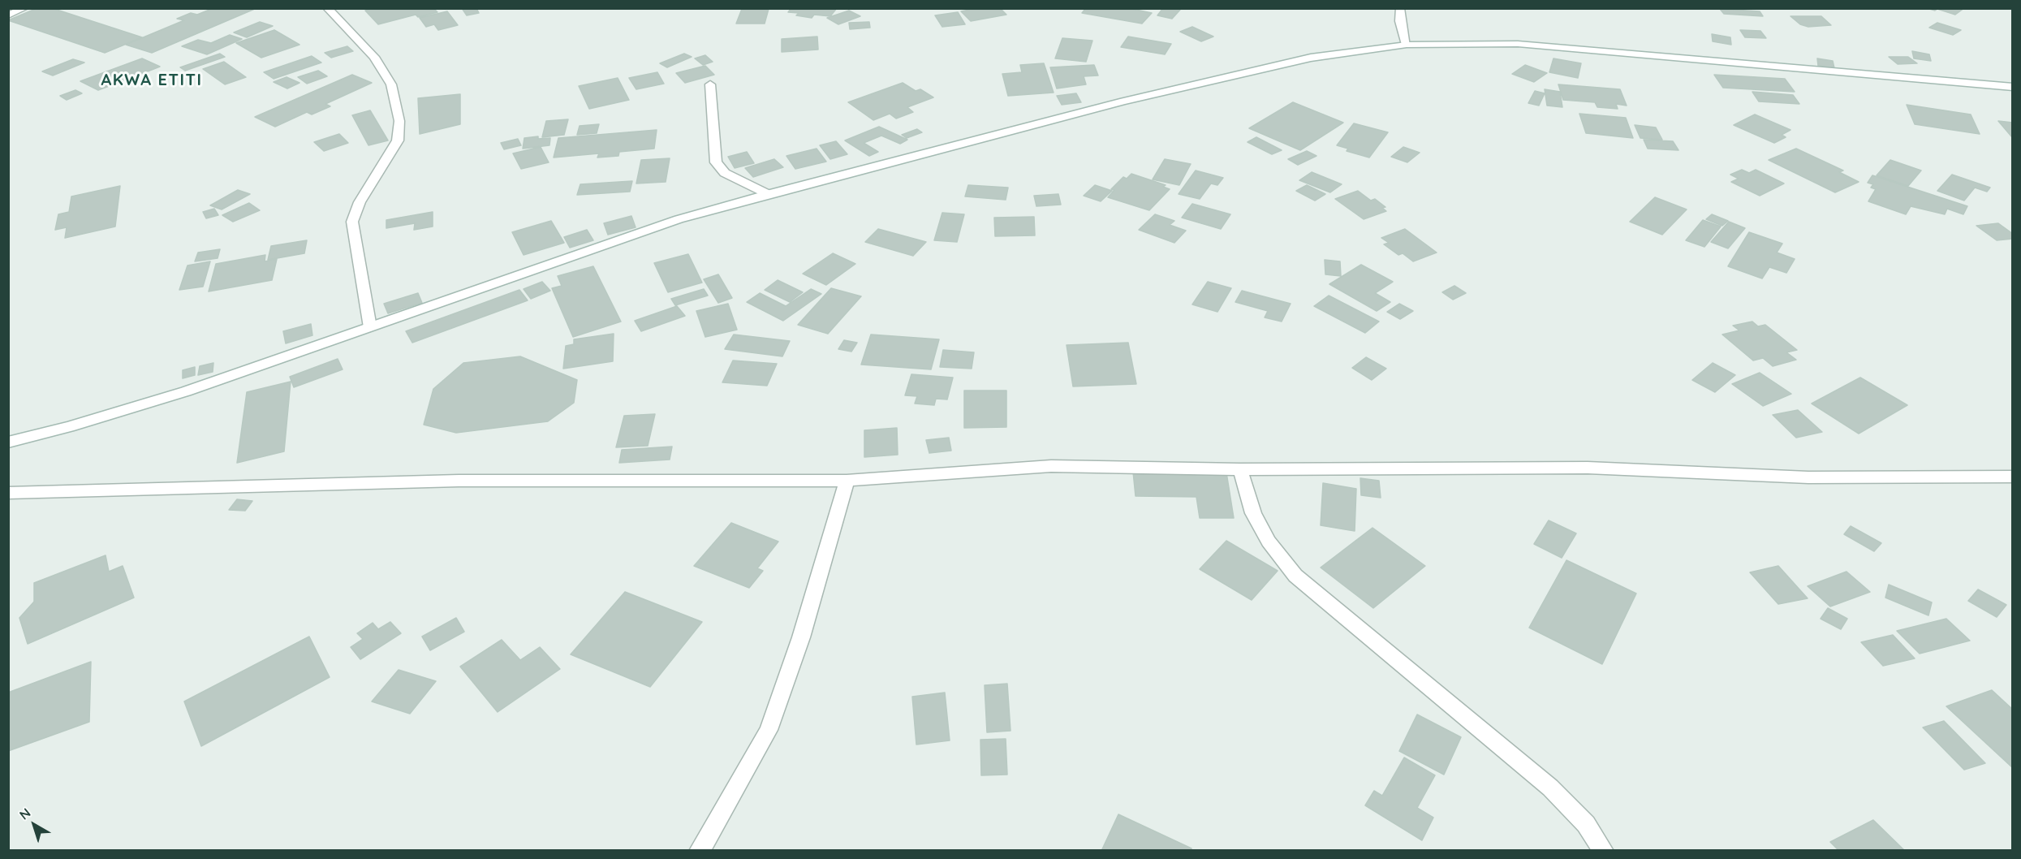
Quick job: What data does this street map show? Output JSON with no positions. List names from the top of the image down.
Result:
{
  "districts": ["AKWA ETITI"],
  "north": "top left"
}
